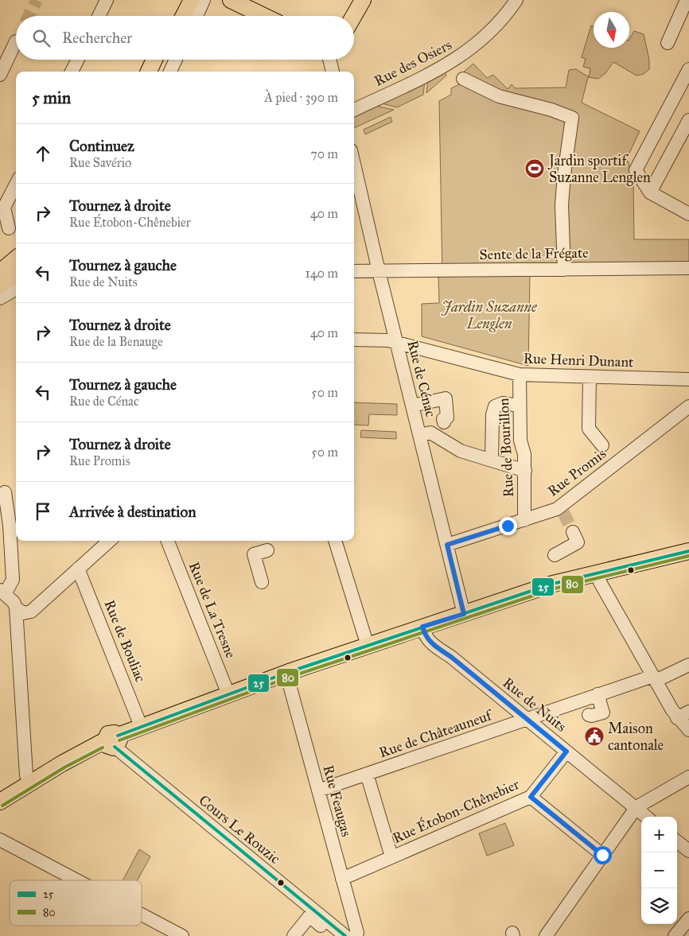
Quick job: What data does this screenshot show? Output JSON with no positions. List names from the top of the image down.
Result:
{
  "streets": {
    "street": [
      "Rue des Osiers",
      "Sente de la Frégate",
      "Rue Henri Dunant",
      "Rue de Cénac",
      "Rue de Bourillon",
      "Rue Promis",
      "Rue de La Tresne",
      "Rue de Bouliac",
      "Rue de Nuits",
      "Rue de Châteauneuf",
      "Rue Feaugas",
      "Rue Étobon-Chênebier",
      "Cours Le Rouzic"
    ]
  },
  "crossings": [
    ["Sente de la Frégate", "Rue de Cénac"],
    ["Rue Henri Dunant", "Rue de Cénac"],
    ["Rue Henri Dunant", "Rue de Bourillon"],
    ["Rue de Cénac", "Rue Promis"],
    ["Rue de Bourillon", "Rue Promis"],
    ["Rue de Nuits", "Rue de Châteauneuf"],
    ["Rue de Nuits", "Rue Étobon-Chênebier"],
    ["Rue de Châteauneuf", "Rue Feaugas"],
    ["Rue Feaugas", "Rue Étobon-Chênebier"]
  ],
  "parks": ["Jardin Suzanne Lenglen"],
  "places": {
    "sports": ["Jardin sportif Suzanne Lenglen"],
    "public building": ["Maison cantonale"]
  },
  "lines": ["transit line 25", "transit line 80"],
  "legend": ["25", "80"],
  "north": "bottom",
  "page": {
    "search": "Rechercher",
    "heading": ["5 min", "À pied · 390 m"],
    "list": [
      ["Continuez", "Rue Savério", "70 m"],
      ["Tournez à droite", "Rue Étobon-Chênebier", "40 m"],
      ["Tournez à gauche", "Rue de Nuits", "140 m"],
      ["Tournez à droite", "Rue de la Benauge", "40 m"],
      ["Tournez à gauche", "Rue de Cénac", "50 m"],
      ["Tournez à droite", "Rue Promis", "50 m"],
      "Arrivée à destination"
    ],
    "map_buttons": ["+", "−"]
  }
}
